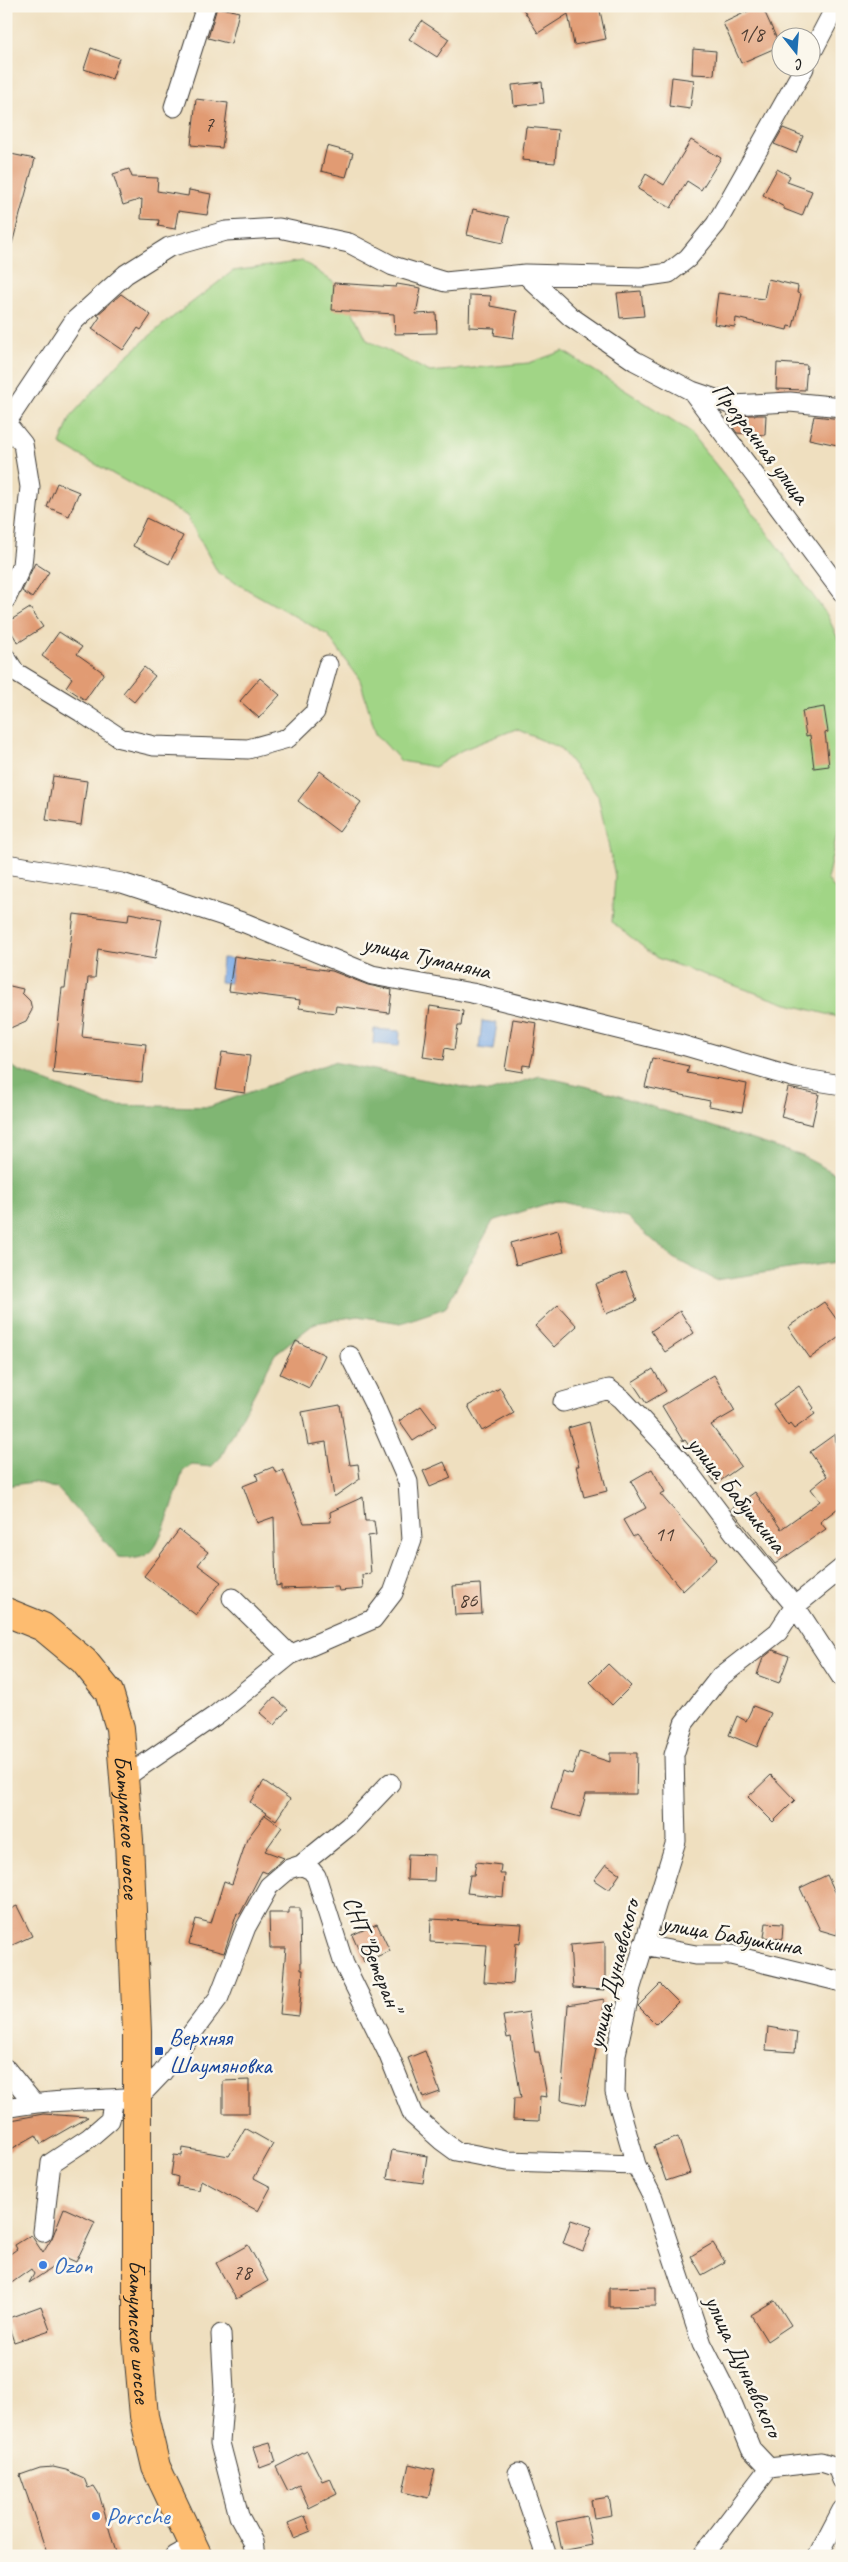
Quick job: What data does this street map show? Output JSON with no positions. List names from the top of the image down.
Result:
{
  "streets": {
    "highway": ["Батумское шоссе"],
    "street": [
      "Прозрачная улица",
      "улица Туманяна",
      "улица Бабушкина",
      "СНТ \"Ветеран\"",
      "улица Дунаевского"
    ]
  },
  "crossings": [
    ["улица Бабушкина", "улица Дунаевского"],
    ["СНТ \"Ветеран\"", "улица Дунаевского"]
  ],
  "places": {
    "transit": ["Верхняя Шаумяновка"],
    "other": ["Ozon", "Porsche"]
  },
  "house_numbers": [
    "1/8",
    "7",
    "11",
    "86",
    "78"
  ],
  "north": "bottom"
}
